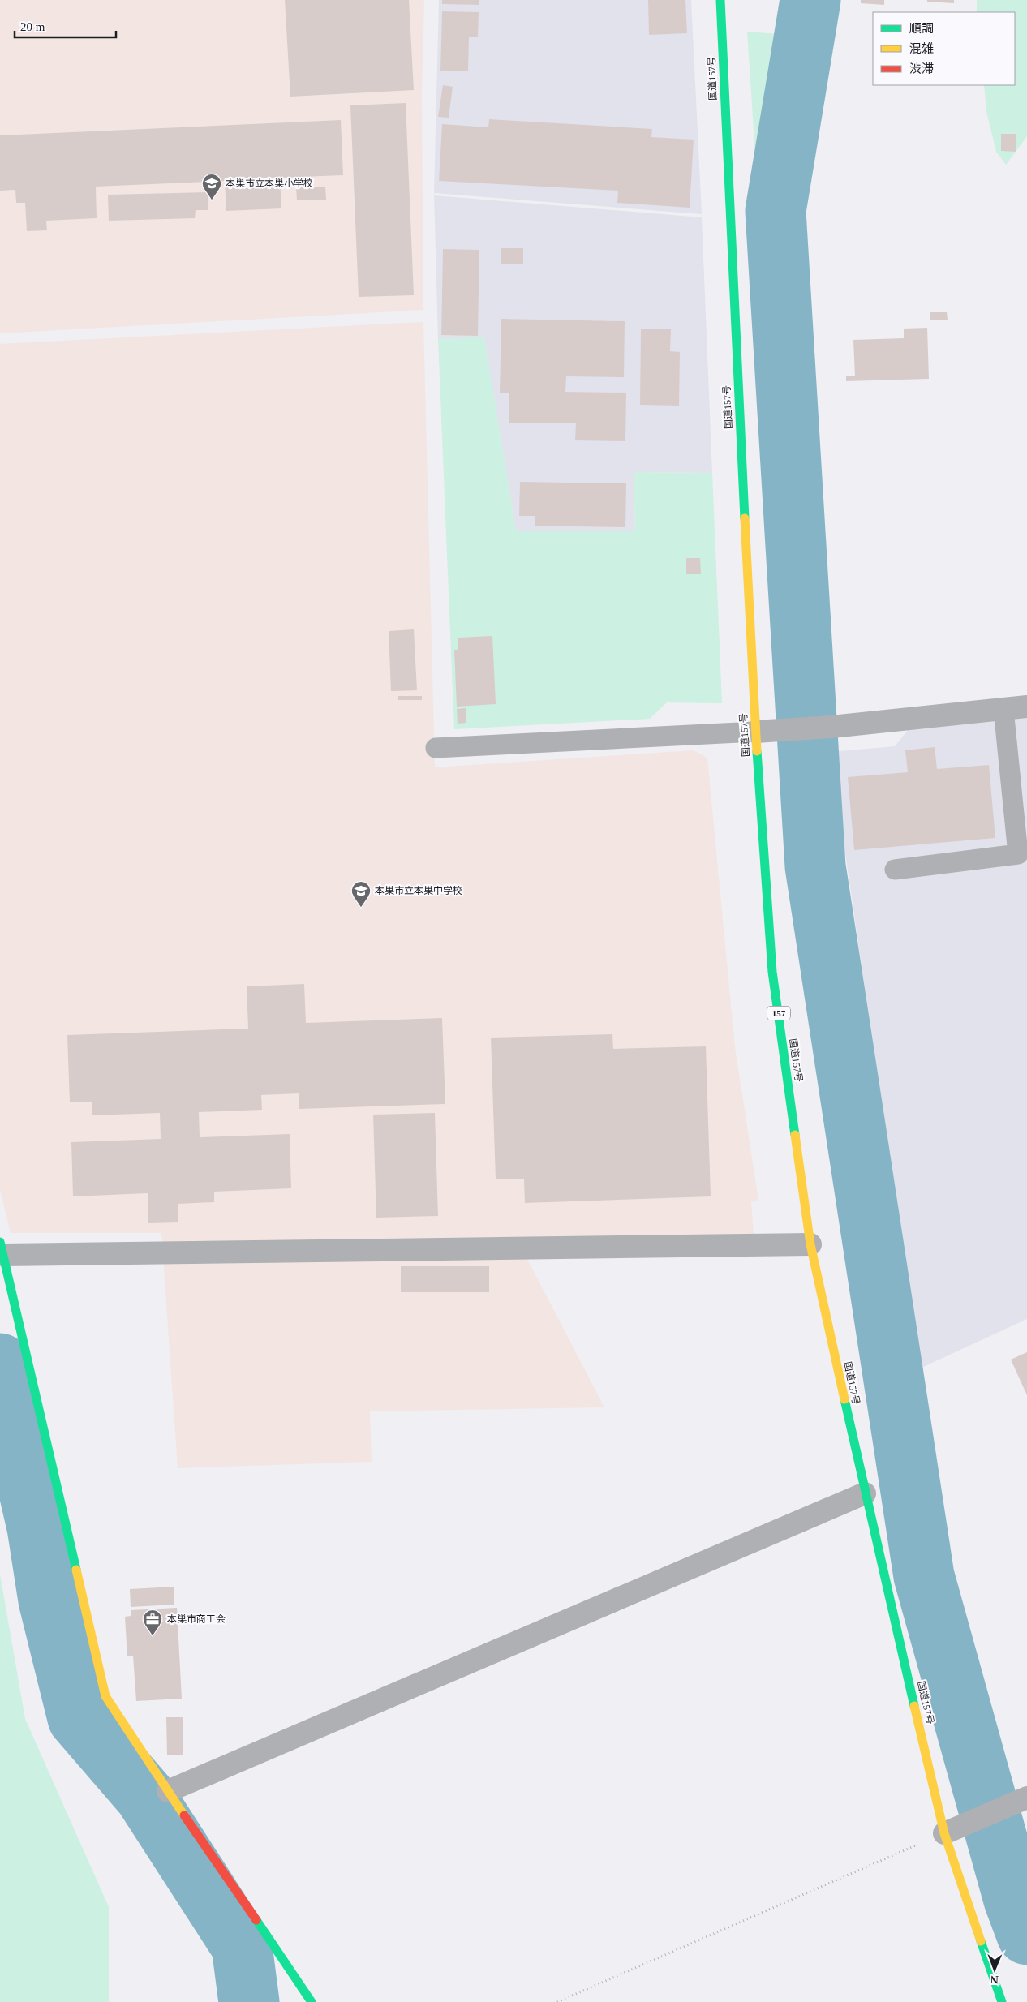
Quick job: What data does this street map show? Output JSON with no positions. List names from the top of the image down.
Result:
{
  "streets": {
    "main road": ["国道157号", "157"]
  },
  "places": {
    "school or university": ["本巣市立本巣小学校", "本巣市立本巣中学校"],
    "office": ["本巣市商工会"]
  },
  "legend": ["順調", "混雑", "渋滞"],
  "scale_bar": "20 m",
  "north": "bottom"
}
